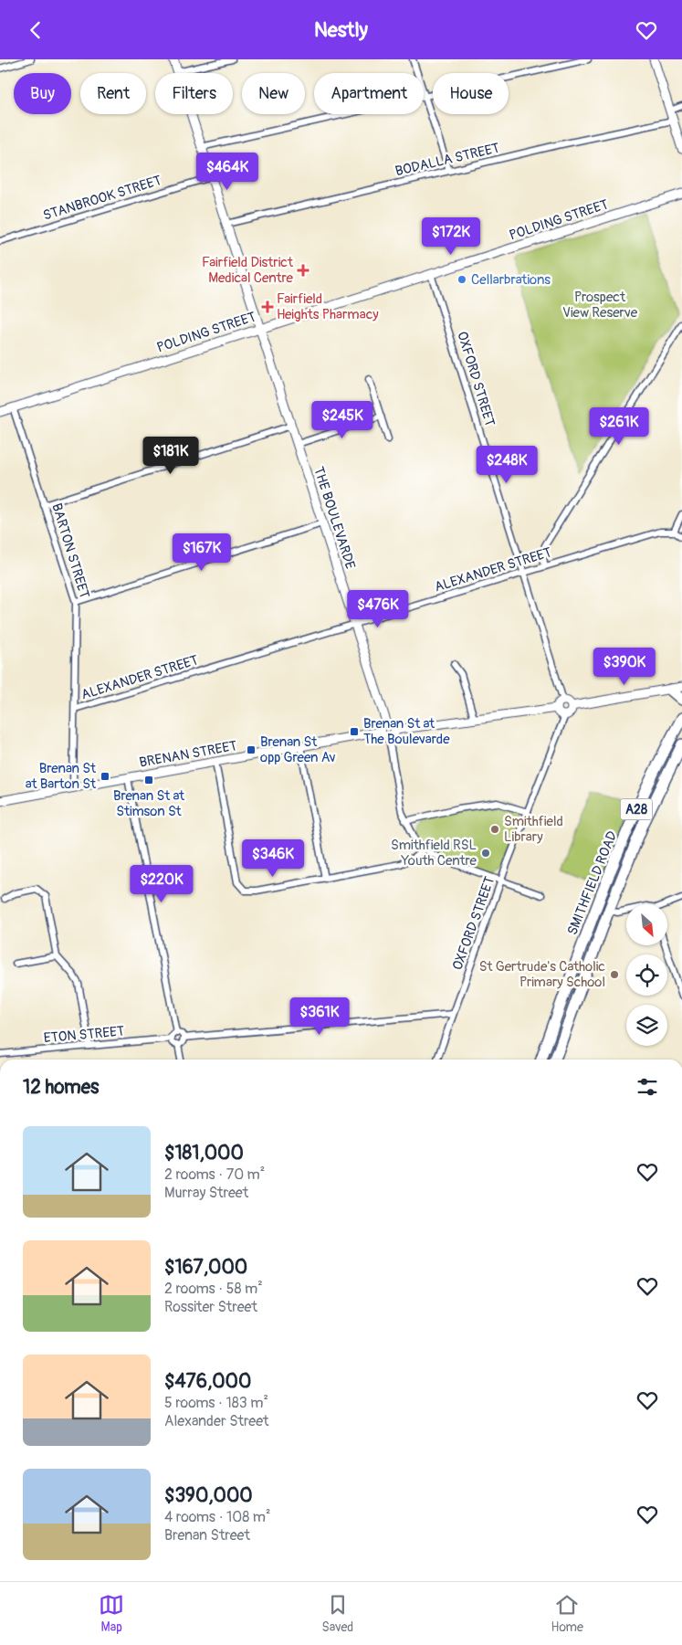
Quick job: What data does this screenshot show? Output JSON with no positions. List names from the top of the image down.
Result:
{
  "streets": {
    "highway": ["A28", "SMITHFIELD ROAD"],
    "street": [
      "BODALLA STREET",
      "STANBROOK STREET",
      "POLDING STREET",
      "OXFORD STREET",
      "THE BOULEVARDE",
      "BARTON STREET",
      "ALEXANDER STREET",
      "BRENAN STREET",
      "ETON STREET"
    ]
  },
  "crossings": [
    ["BODALLA STREET", "THE BOULEVARDE"],
    ["STANBROOK STREET", "THE BOULEVARDE"],
    ["POLDING STREET", "OXFORD STREET"],
    ["POLDING STREET", "THE BOULEVARDE"],
    ["POLDING STREET", "BARTON STREET"],
    ["OXFORD STREET", "ALEXANDER STREET"],
    ["THE BOULEVARDE", "ALEXANDER STREET"],
    ["THE BOULEVARDE", "BRENAN STREET"],
    ["BARTON STREET", "ALEXANDER STREET"],
    ["BARTON STREET", "BRENAN STREET"]
  ],
  "parks": ["Prospect View Reserve"],
  "places": {
    "health": ["Fairfield District Medical Centre", "Fairfield Heights Pharmacy"],
    "other": [
      "Cellarbrations",
      "Smithfield Library",
      "Smithfield RSL Youth Centre",
      "St Gertrude's Catholic Primary School"
    ],
    "transit": [
      "Brenan St at The Boulevarde",
      "Brenan St opp Green Av",
      "Brenan St at Barton St",
      "Brenan St at Stimson St"
    ]
  },
  "north": "bottom right",
  "page": {
    "header": "Nestly",
    "chip": [
      "Buy",
      "Rent",
      "Filters",
      "New",
      "Apartment",
      "House"
    ],
    "price": [
      "$464K",
      "$172K",
      "$245K",
      "$261K",
      "$181K",
      "$248K",
      "$167K",
      "$476K",
      "$390K",
      "$346K",
      "$220K",
      "$361K"
    ],
    "heading": "12 homes",
    "list": [
      {
        "name": "$181,000",
        "note": "2 rooms · 70 m² · Murray Street"
      },
      {
        "name": "$167,000",
        "note": "2 rooms · 58 m² · Rossiter Street"
      },
      {
        "name": "$476,000",
        "note": "5 rooms · 183 m² · Alexander Street"
      },
      {
        "name": "$390,000",
        "note": "4 rooms · 108 m² · Brenan Street"
      }
    ],
    "tabs": ["Map", "Saved", "Home"]
  }
}
